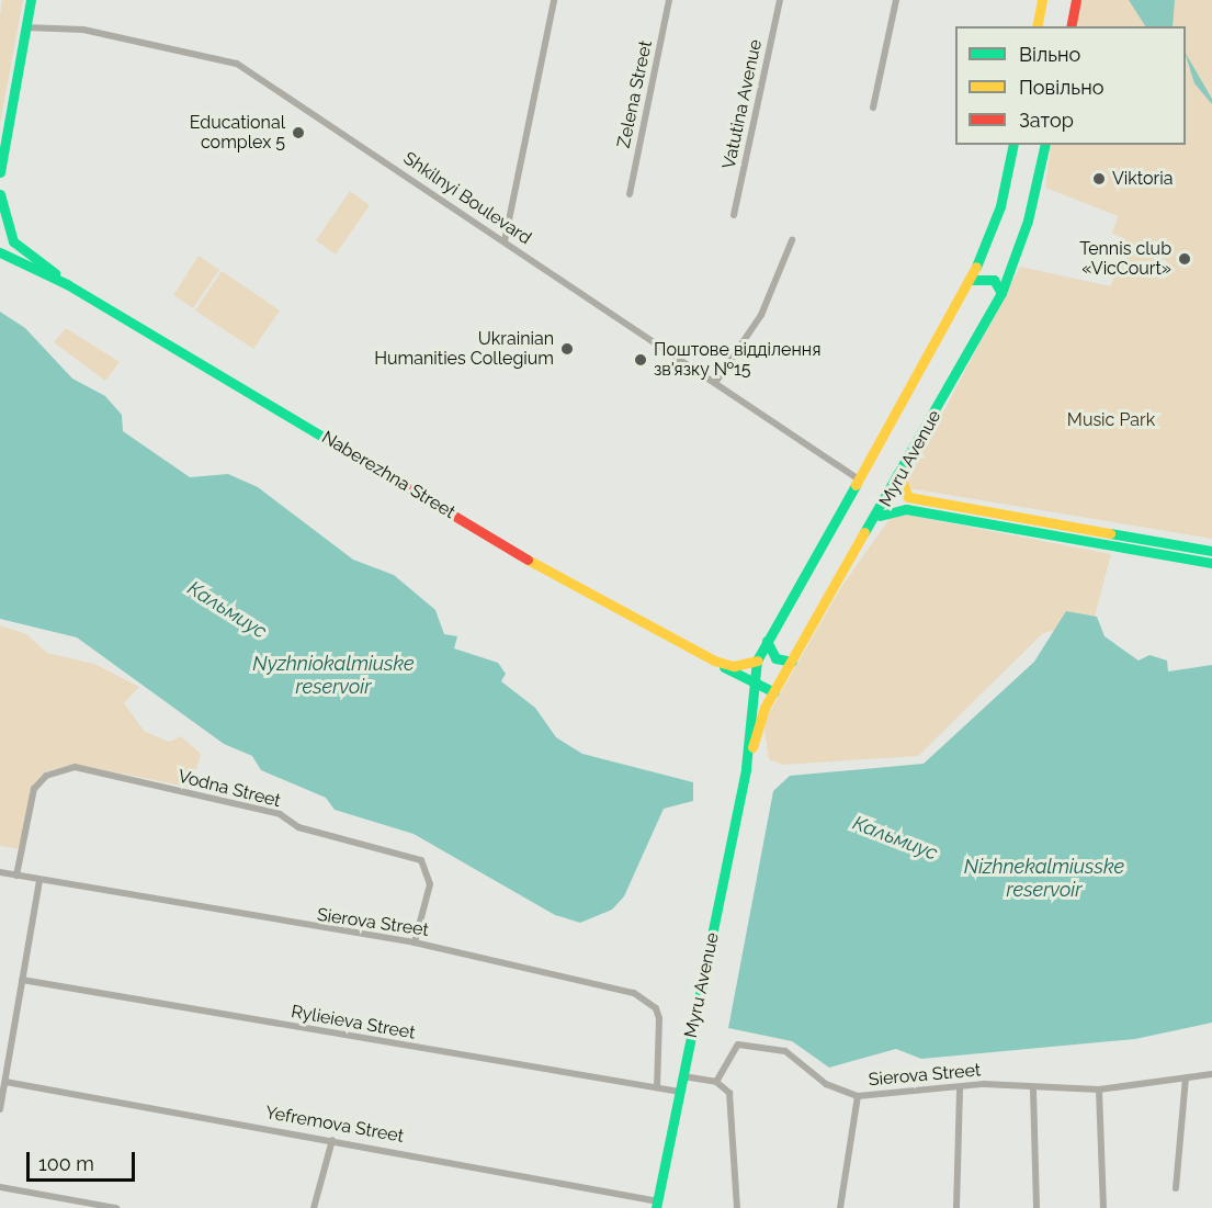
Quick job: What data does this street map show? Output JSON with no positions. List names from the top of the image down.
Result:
{
  "streets": {
    "main road": ["Myru Avenue", "Naberezhna Street"],
    "street": [
      "Zelena Street",
      "Vatutina Avenue",
      "Shkilnyi Boulevard",
      "Vodna Street",
      "Sierova Street",
      "Rylieieva Street",
      "Yefremova Street"
    ]
  },
  "crossings": [
    ["Shkilnyi Boulevard", "Myru Avenue"],
    ["Myru Avenue", "Naberezhna Street"],
    ["Myru Avenue", "Rylieieva Street"],
    ["Myru Avenue", "Yefremova Street"],
    ["Vodna Street", "Sierova Street"],
    ["Sierova Street", "Rylieieva Street"]
  ],
  "water": ["Кальмиус", "Nyzhniokalmiuske reservoir", "Nizhnekalmiusske reservoir"],
  "parks": ["Music Park"],
  "places": [
    "Educational complex 5",
    "Viktoria",
    "Tennis club «VicCourt»",
    "Ukrainian Humanities Collegium",
    "Поштове відділення зв'язку №15"
  ],
  "legend": ["Вільно", "Повільно", "Затор"],
  "scale_bar": "100 m"
}
